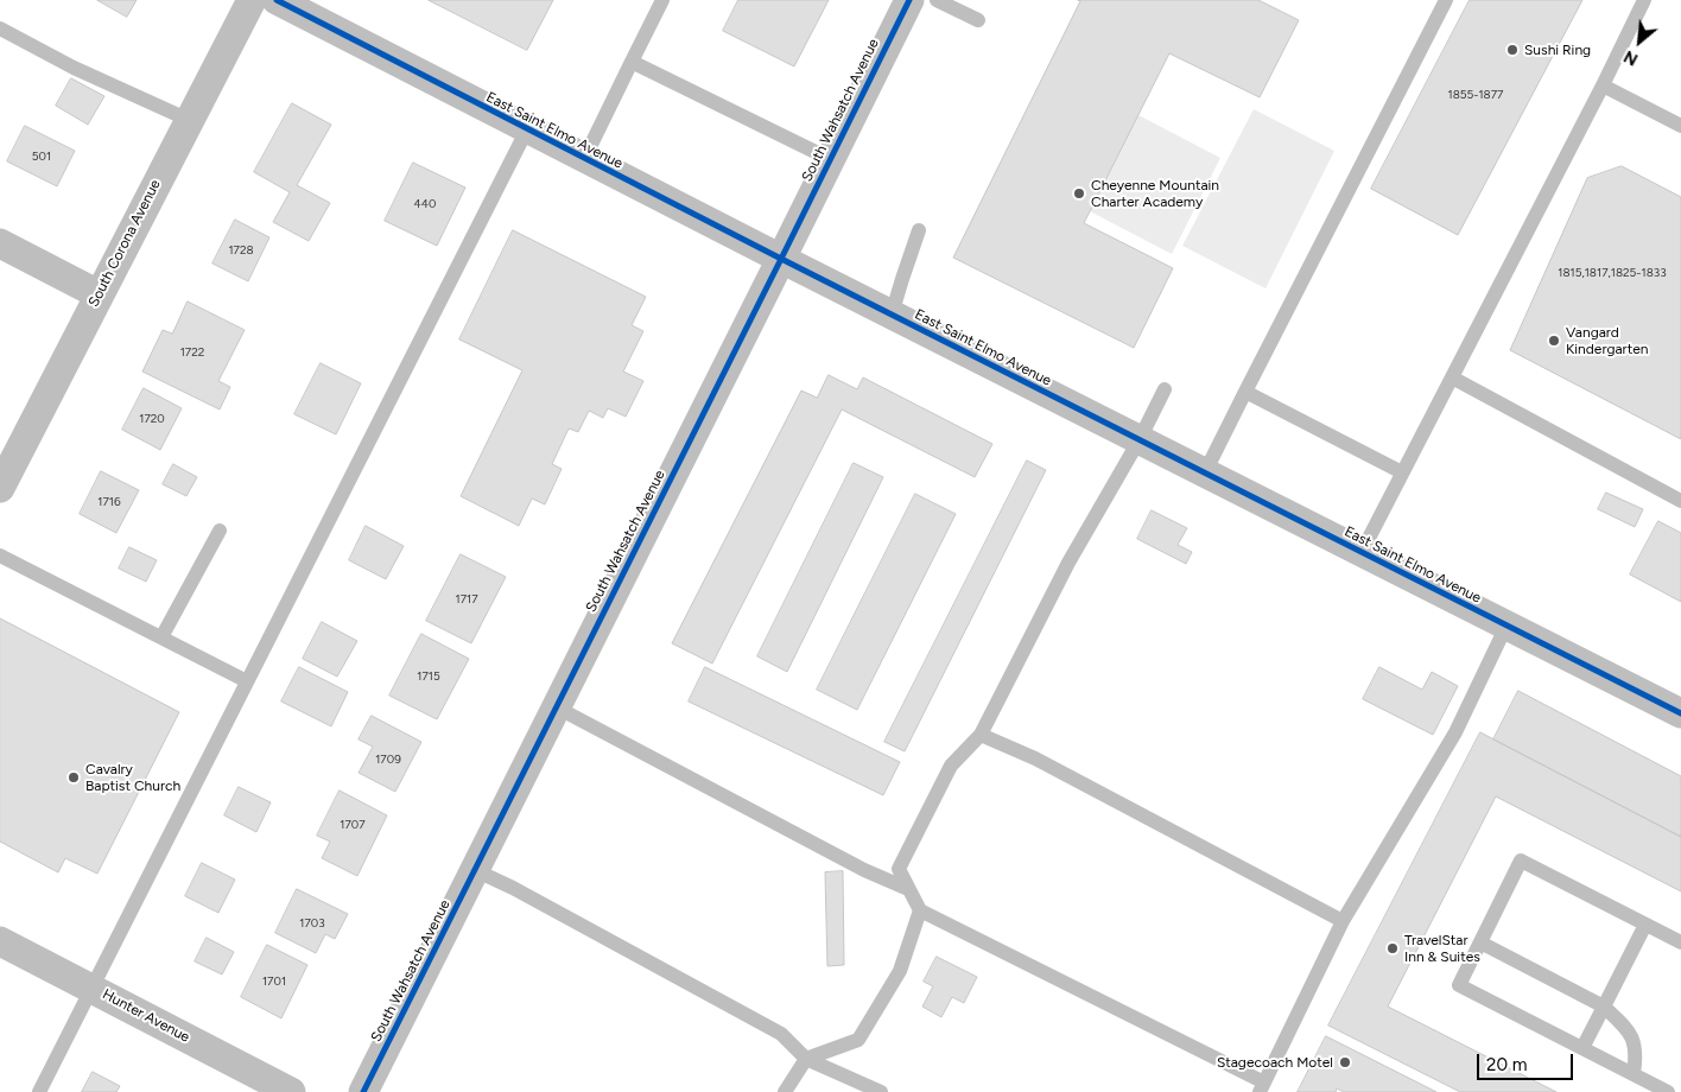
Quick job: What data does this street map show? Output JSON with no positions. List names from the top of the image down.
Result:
{
  "streets": {
    "street": [
      "South Wahsatch Avenue",
      "East Saint Elmo Avenue",
      "South Corona Avenue",
      "Hunter Avenue"
    ]
  },
  "crossings": [
    ["South Wahsatch Avenue", "East Saint Elmo Avenue"]
  ],
  "places": [
    "Sushi Ring",
    "Cheyenne Mountain Charter Academy",
    "Vangard Kindergarten",
    "Cavalry Baptist Church",
    "TravelStar Inn & Suites",
    "Stagecoach Motel"
  ],
  "house_numbers": [
    "1855-1877",
    "501",
    "440",
    "1728",
    "1815,1817,1825-1833",
    "1722",
    "1720",
    "1716",
    "1717",
    "1715",
    "1709",
    "1707",
    "1703",
    "1701"
  ],
  "scale_bar": "20 m",
  "north": "bottom left"
}
